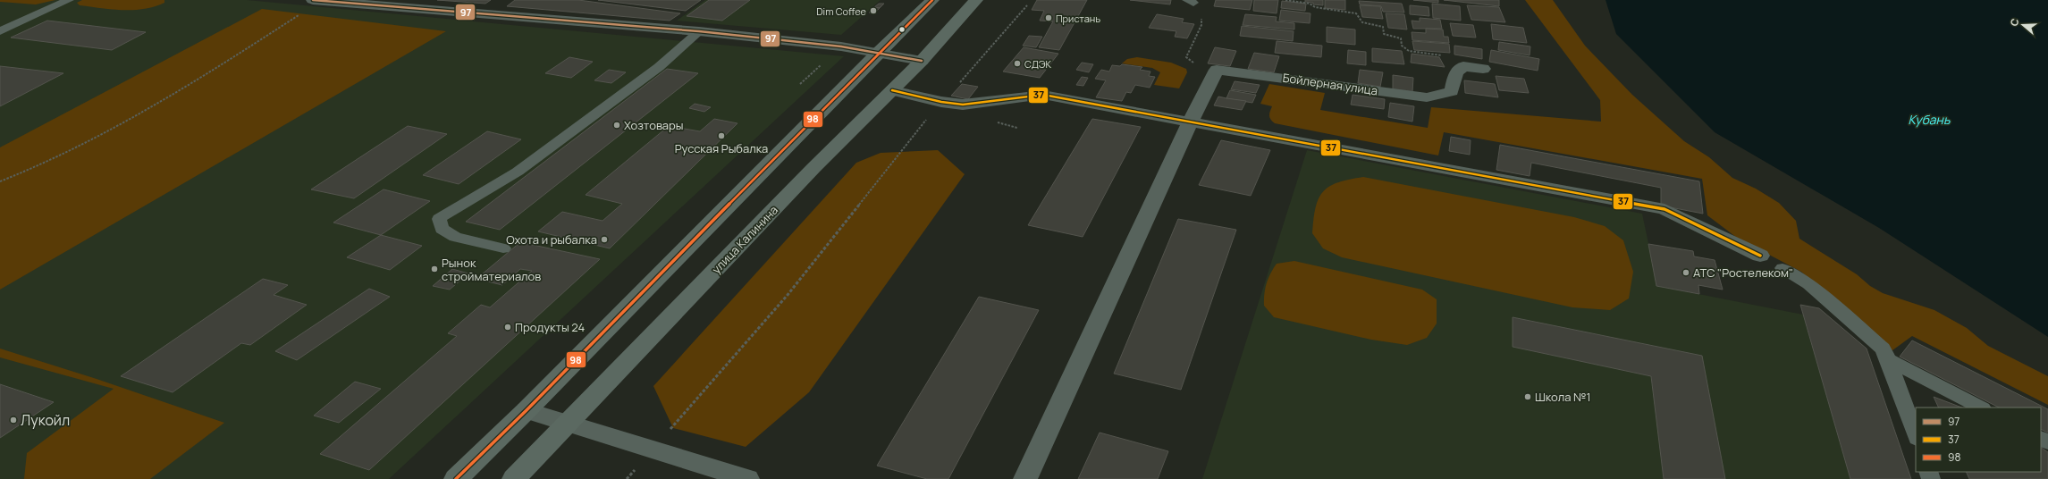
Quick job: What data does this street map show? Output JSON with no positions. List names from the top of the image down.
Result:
{
  "streets": {
    "highway": ["улица Калинина"],
    "street": ["Бойлерная улица"]
  },
  "water": ["Кубань"],
  "places": [
    "Dim Coffee",
    "Пристань",
    "СДЭК",
    "Хозтовары",
    "Русская Рыбалка",
    "Охота и рыбалка",
    "Рынок стройматериалов",
    "АТС \"Ростелеком\"",
    "Продукты 24",
    "Школа №1",
    "Лукойл"
  ],
  "lines": ["transit line 97", "transit line 98", "transit line 37"],
  "legend": ["97", "37", "98"],
  "north": "left"
}
